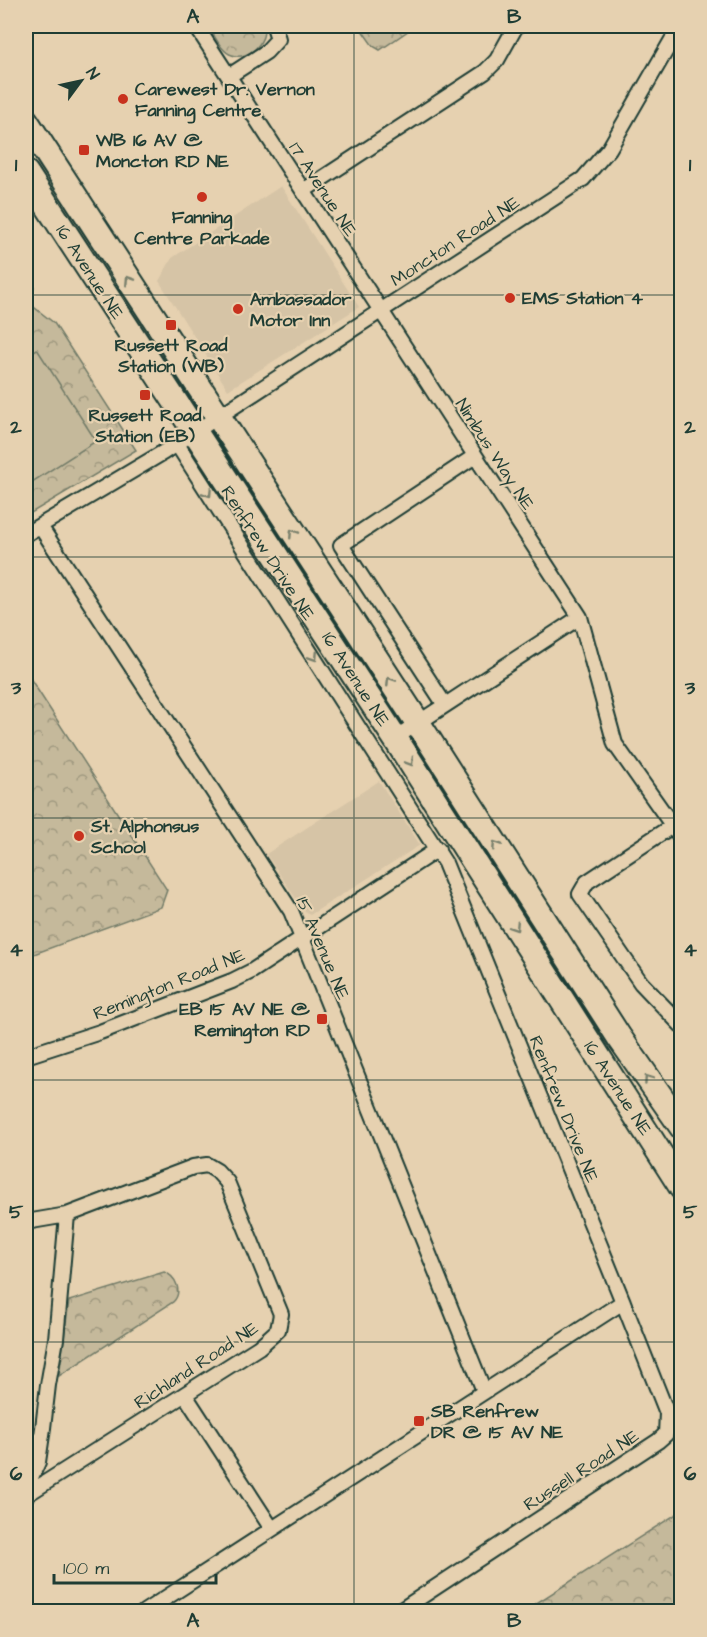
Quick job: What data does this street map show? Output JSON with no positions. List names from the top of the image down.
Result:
{
  "streets": {
    "highway": ["16 Avenue NE"],
    "street": [
      "17 Avenue NE",
      "Moncton Road NE",
      "Nimbus Way NE",
      "Renfrew Drive NE",
      "15 Avenue NE",
      "Remington Road NE",
      "Richland Road NE",
      "Russell Road NE"
    ]
  },
  "crossings": [
    ["17 Avenue NE", "Moncton Road NE"],
    ["17 Avenue NE", "Nimbus Way NE"],
    ["Moncton Road NE", "16 Avenue NE"],
    ["Moncton Road NE", "Nimbus Way NE"],
    ["Moncton Road NE", "Renfrew Drive NE"],
    ["Moncton Road NE", "15 Avenue NE"],
    ["16 Avenue NE", "Renfrew Drive NE"],
    ["Renfrew Drive NE", "Remington Road NE"],
    ["Renfrew Drive NE", "Russell Road NE"],
    ["15 Avenue NE", "Remington Road NE"]
  ],
  "one_way": ["Renfrew Drive NE"],
  "places": {
    "other": [
      "Carewest Dr. Vernon Fanning Centre",
      "Fanning Centre Parkade",
      "EMS Station 4",
      "Ambassador Motor Inn",
      "St. Alphonsus School"
    ],
    "transit": [
      "WB 16 AV @ Moncton RD NE",
      "Russett Road Station (WB)",
      "Russett Road Station (EB)",
      "EB 15 AV NE @ Remington RD",
      "SB Renfrew DR @ 15 AV NE"
    ]
  },
  "scale_bar": "100 m",
  "north": "top right",
  "grid": {
    "columns": ["A", "B"],
    "rows": [
      "1",
      "2",
      "3",
      "4",
      "5",
      "6"
    ]
  }
}
